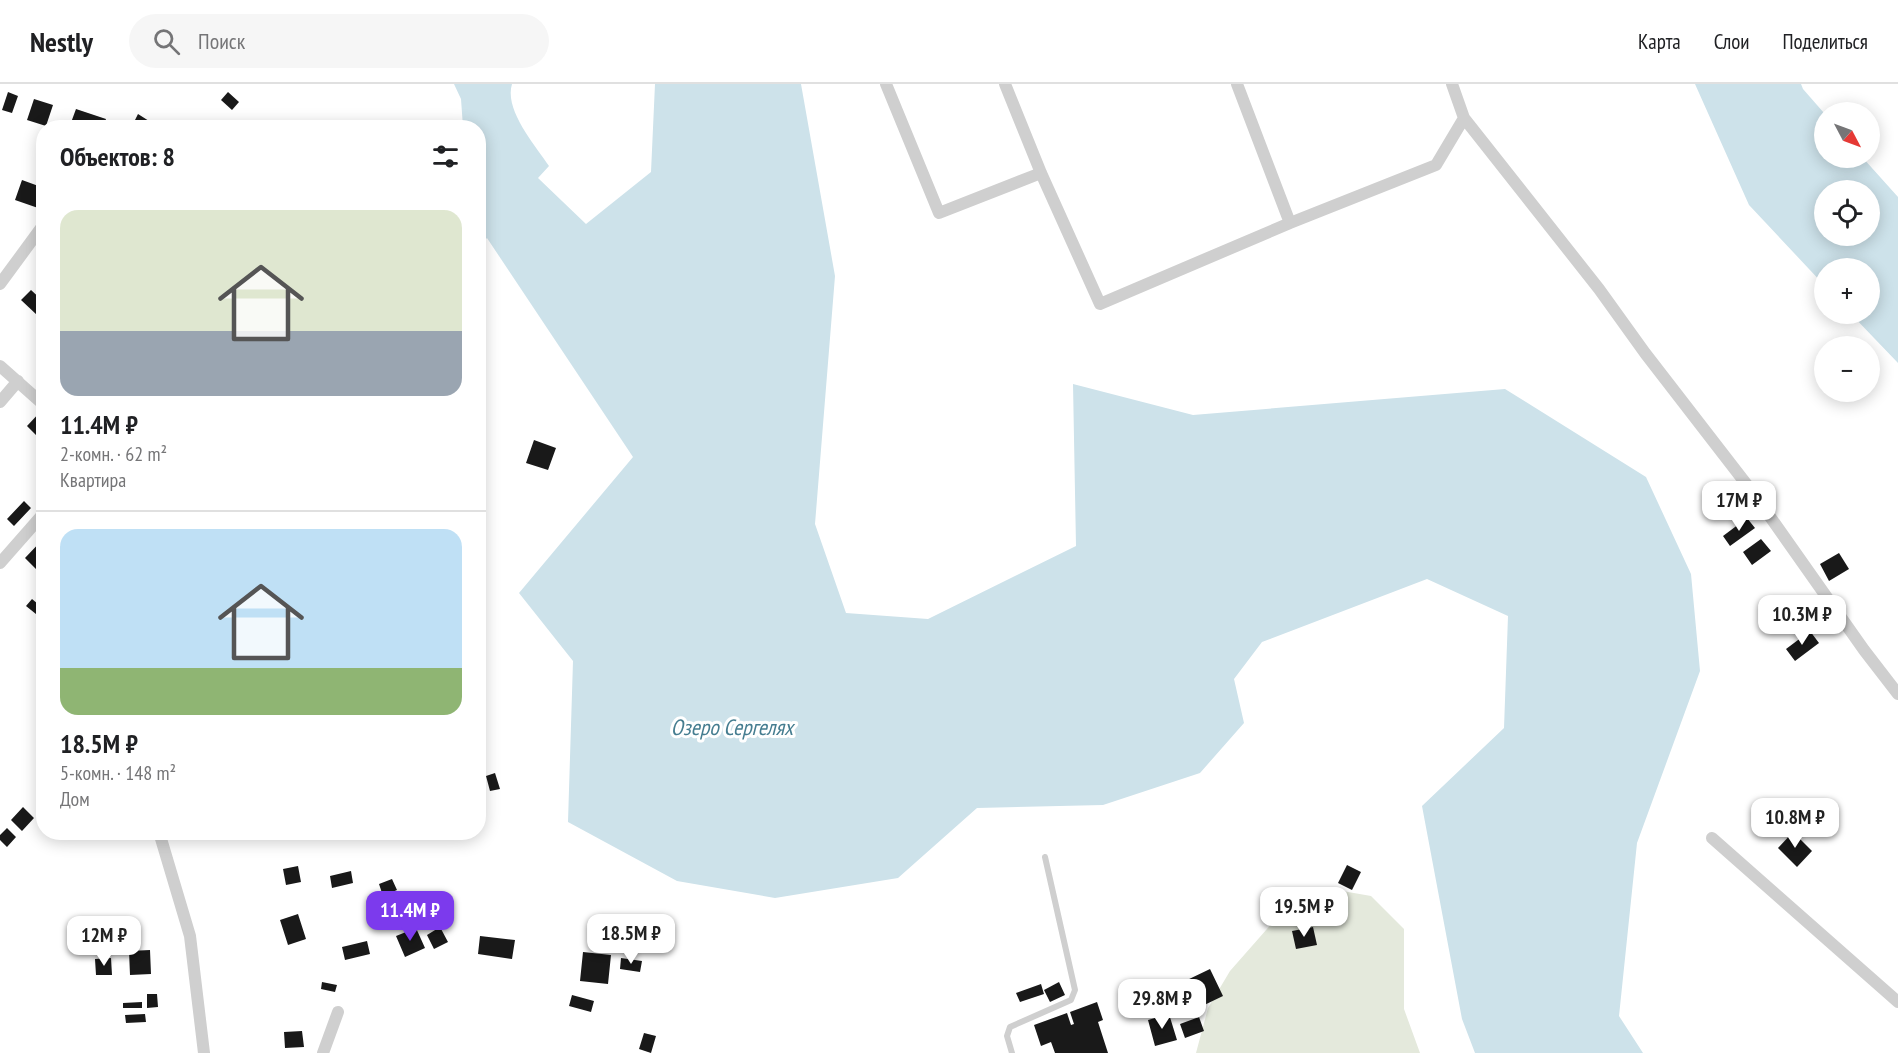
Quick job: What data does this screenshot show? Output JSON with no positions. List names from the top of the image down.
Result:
{
  "water": ["Озеро Сергелях"],
  "north": "bottom right",
  "page": {
    "header": "Nestly",
    "search": "Поиск",
    "nav": ["Карта", "Слои", "Поделиться"],
    "map_buttons": ["+", "−"],
    "heading": "Объектов: 8",
    "list": [
      {
        "name": "11.4M ₽",
        "note": "2-комн. · 62 m² · Квартира"
      },
      {
        "name": "18.5M ₽",
        "note": "5-комн. · 148 m² · Дом"
      }
    ],
    "price": [
      "17M ₽",
      "10.3M ₽",
      "10.8M ₽",
      "19.5M ₽",
      "11.4M ₽",
      "18.5M ₽",
      "12M ₽",
      "29.8M ₽"
    ]
  }
}
